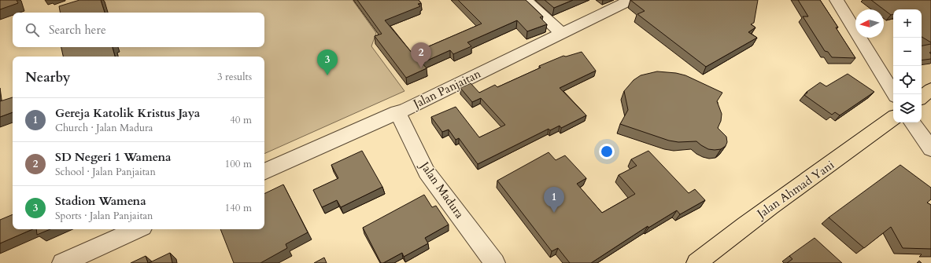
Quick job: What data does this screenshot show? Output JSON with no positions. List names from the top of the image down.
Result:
{
  "streets": {
    "main road": ["Jalan Ahmad Yani"],
    "street": ["Jalan Panjaitan", "Jalan Madura"]
  },
  "crossings": [
    ["Jalan Panjaitan", "Jalan Madura"]
  ],
  "north": "left",
  "page": {
    "map_buttons": ["+", "−"],
    "search": "Search here",
    "pins": ["2", "3", "1"],
    "heading": ["Nearby", "3 results"],
    "list": [
      {
        "mark": "1",
        "name": "Gereja Katolik Kristus Jaya",
        "note": "Church · Jalan Madura",
        "value": "40 m"
      },
      {
        "mark": "2",
        "name": "SD Negeri 1 Wamena",
        "note": "School · Jalan Panjaitan",
        "value": "100 m"
      },
      {
        "mark": "3",
        "name": "Stadion Wamena",
        "note": "Sports · Jalan Panjaitan",
        "value": "140 m"
      }
    ]
  }
}
